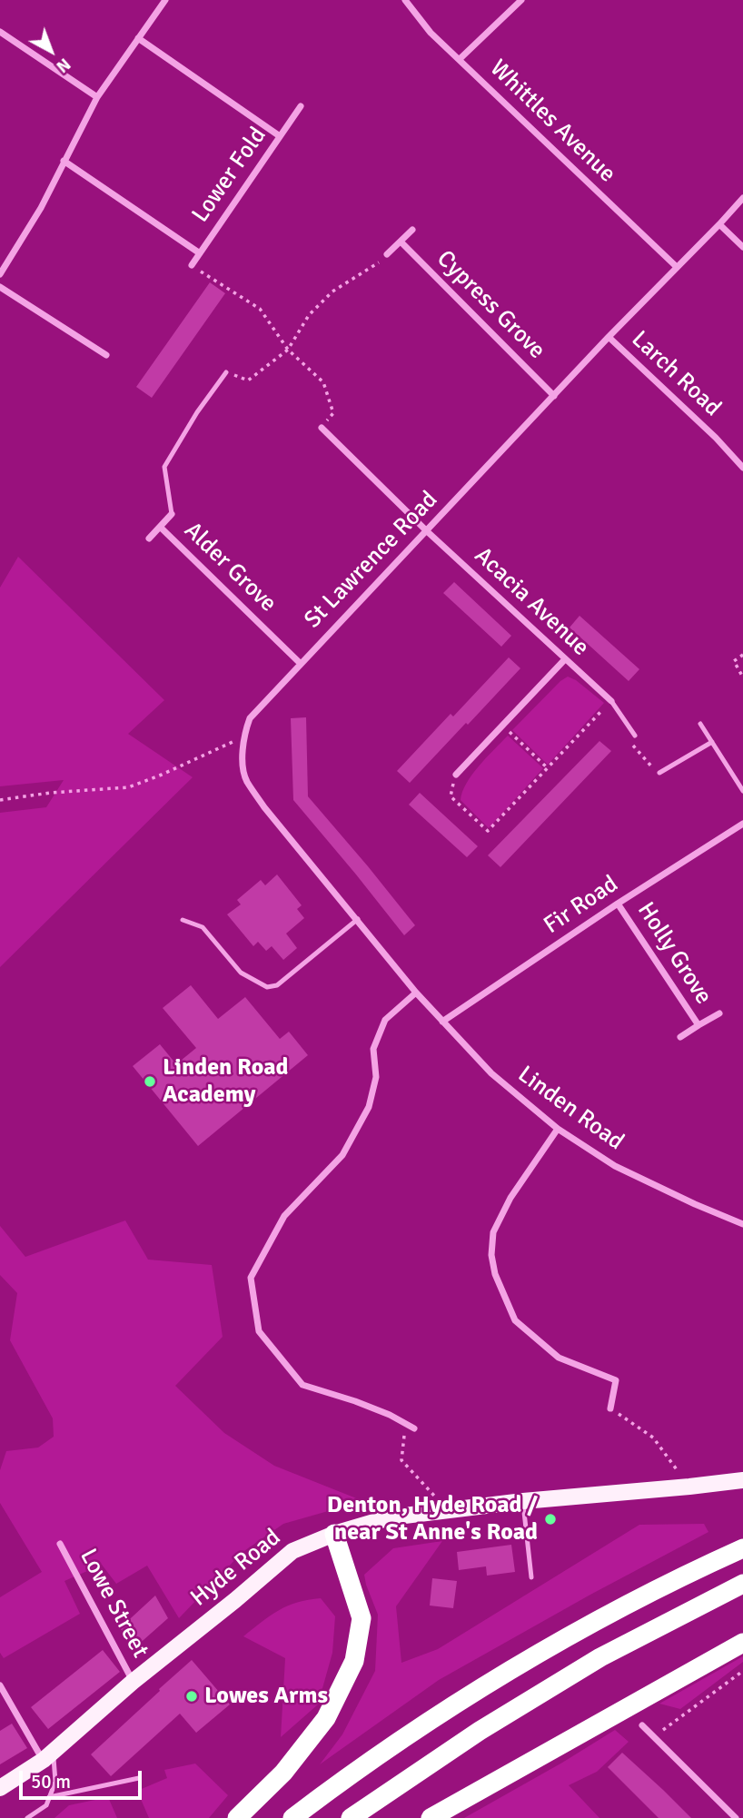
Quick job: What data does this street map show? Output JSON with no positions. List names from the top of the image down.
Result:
{
  "streets": {
    "main road": ["Hyde Road"],
    "street": [
      "Whittles Avenue",
      "Lower Fold",
      "Cypress Grove",
      "Larch Road",
      "St Lawrence Road",
      "Alder Grove",
      "Acacia Avenue",
      "Fir Road",
      "Holly Grove",
      "Linden Road",
      "Lowe Street"
    ]
  },
  "crossings": [
    ["Whittles Avenue", "St Lawrence Road"],
    ["Cypress Grove", "St Lawrence Road"],
    ["Larch Road", "St Lawrence Road"],
    ["St Lawrence Road", "Alder Grove"],
    ["St Lawrence Road", "Acacia Avenue"],
    ["St Lawrence Road", "Linden Road"],
    ["Fir Road", "Holly Grove"],
    ["Fir Road", "Linden Road"],
    ["Hyde Road", "Lowe Street"]
  ],
  "places": ["Linden Road Academy", "Denton, Hyde Road / near St Anne's Road", "Lowes Arms"],
  "scale_bar": "50 m",
  "north": "bottom right"
}
